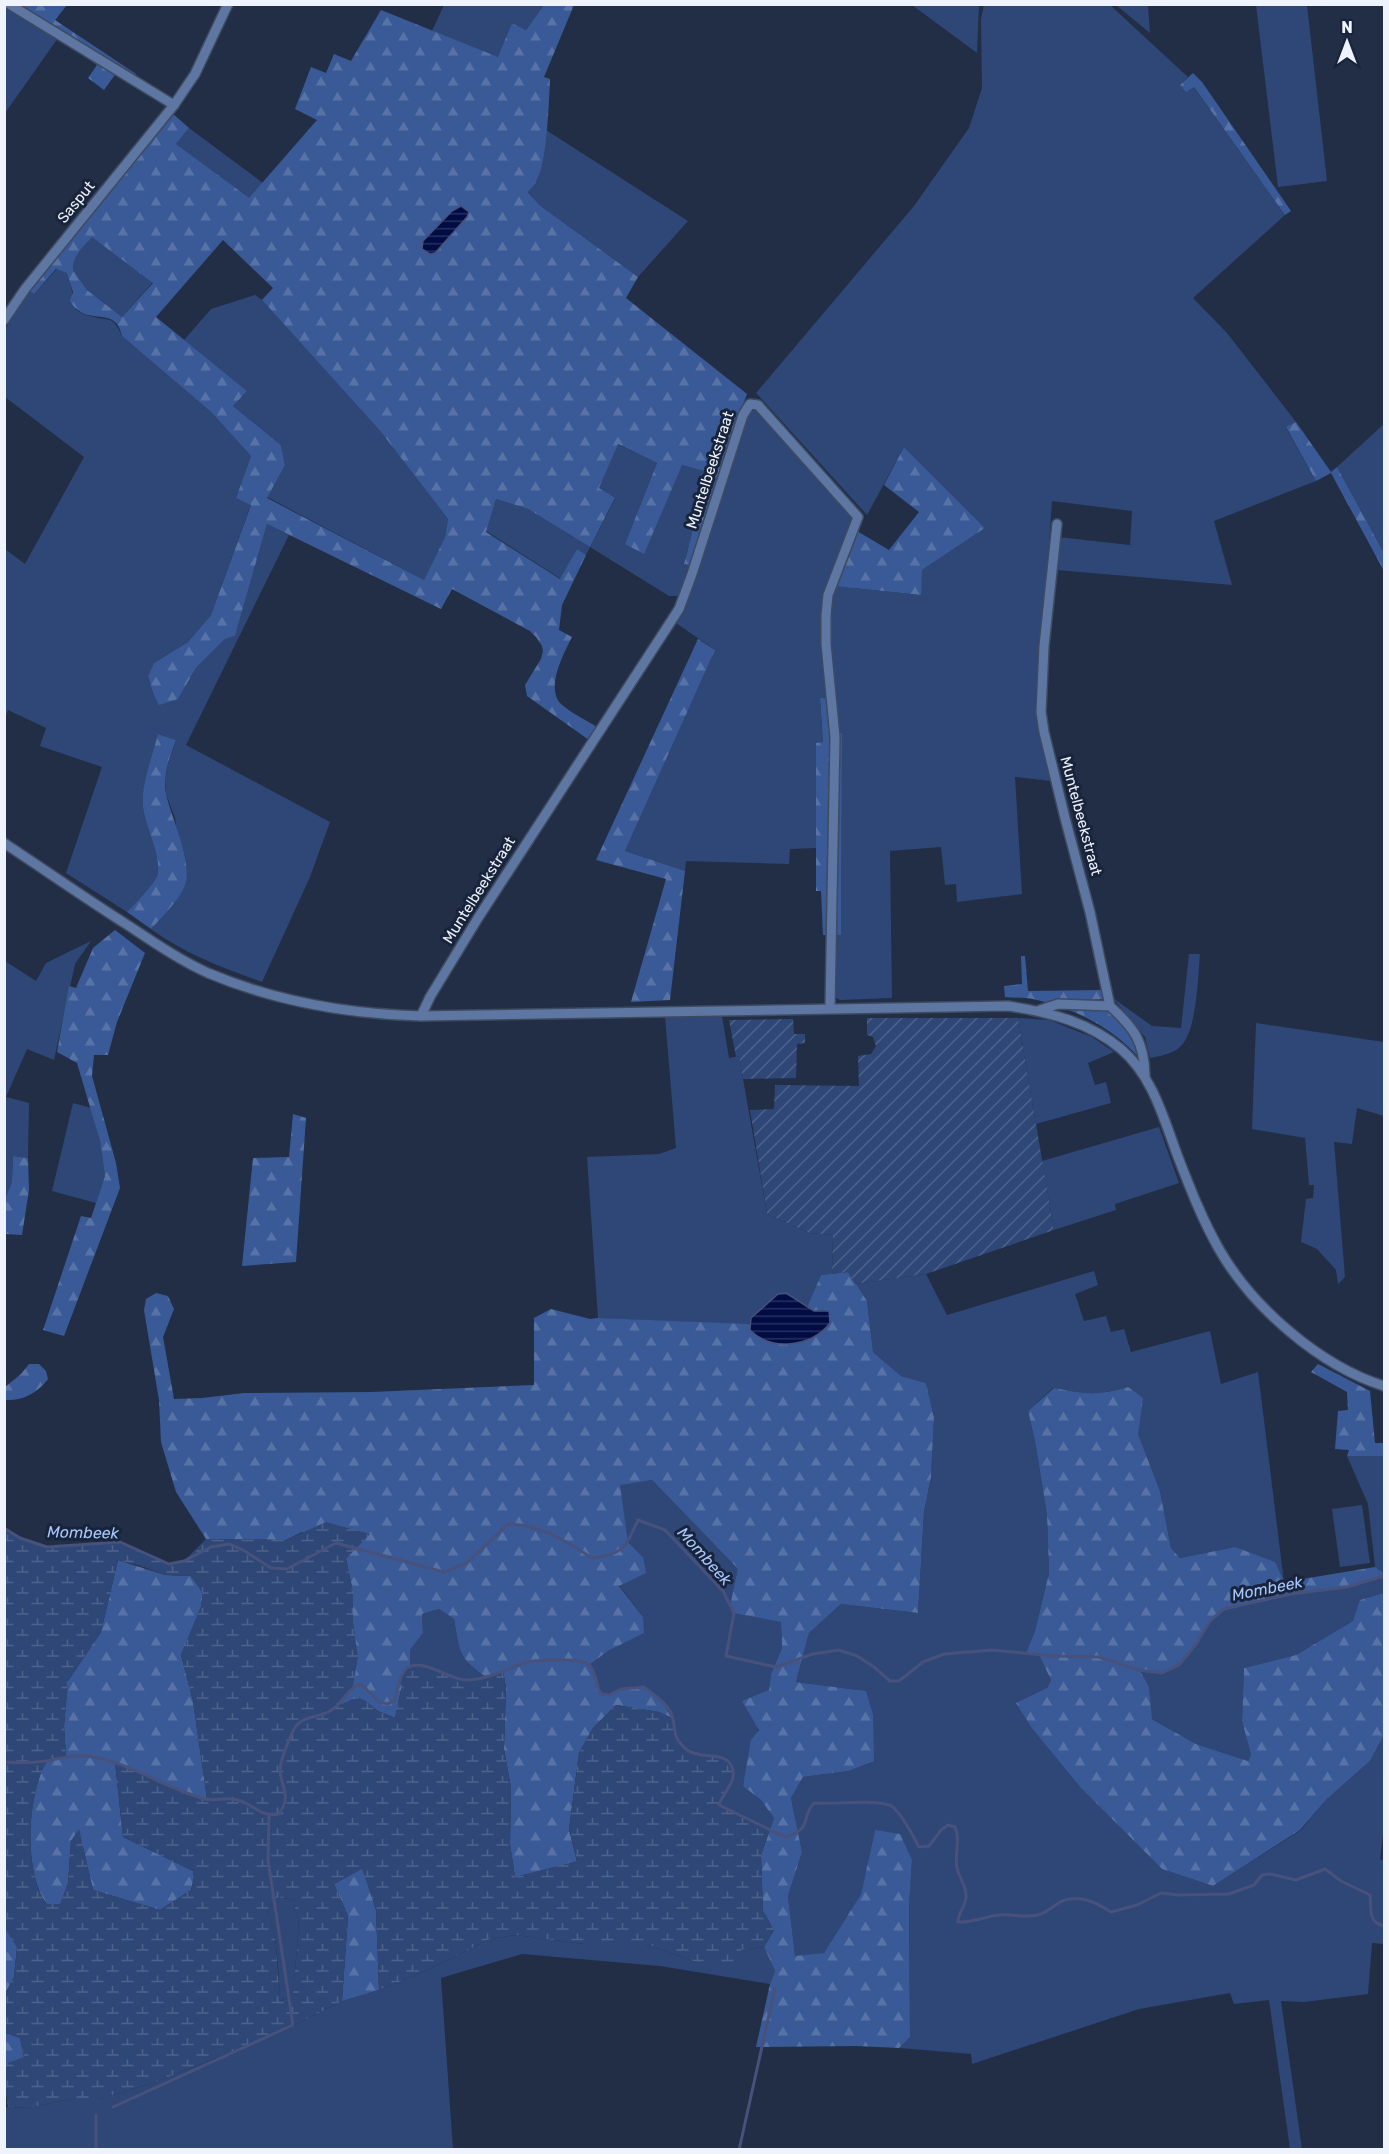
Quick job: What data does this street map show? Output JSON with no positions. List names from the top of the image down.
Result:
{
  "streets": {
    "street": ["Sasput", "Muntelbeekstraat"]
  },
  "water": ["Mombeek"],
  "north": "top"
}
